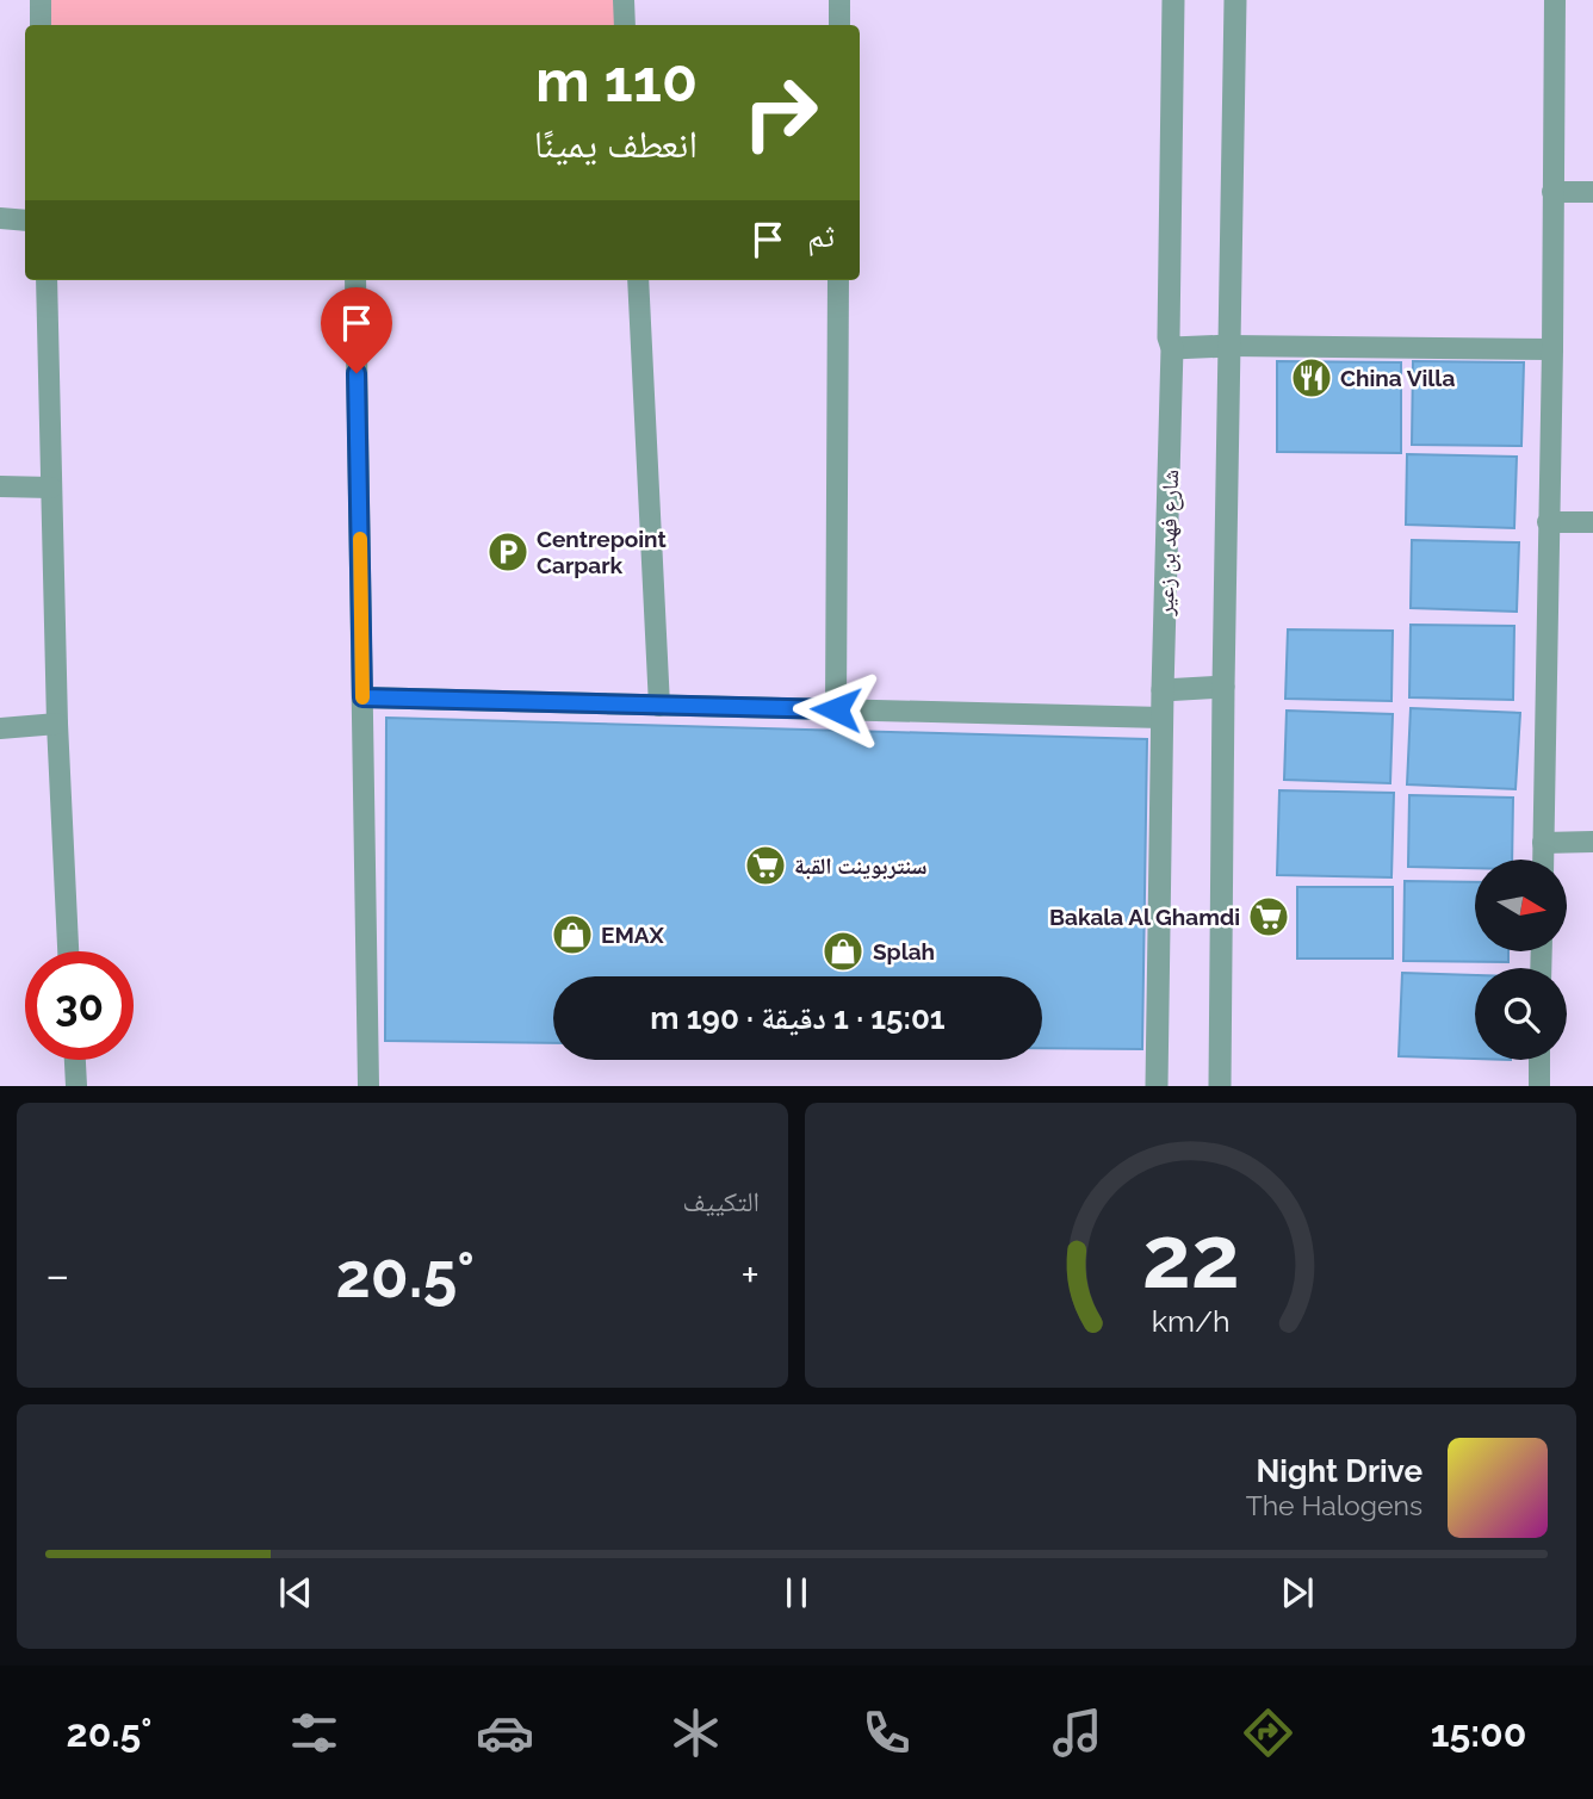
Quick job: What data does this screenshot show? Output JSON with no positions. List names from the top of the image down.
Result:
{
  "streets": {
    "street": ["شارع فهد بن زعير"]
  },
  "places": {
    "restaurant": ["China Villa"],
    "parking": ["Centrepoint Carpark"],
    "supermarket": ["سنتربوينت القبة", "Bakala Al Ghamdi"],
    "shop": ["EMAX", "Splah"]
  },
  "north": "right",
  "page": {
    "turn": ["110 m", "انعطف يمينًا"],
    "then": "ثم",
    "limit": "30",
    "trip": "15:01 · 1 دقيقة · 190 m",
    "tile": "التكييف",
    "heat": ["−", "20.5°", "+"],
    "song": ["Night Drive", "The Halogens"],
    "tabs": ["15:00", "20.5°"],
    "gauge": ["22", "km/h"]
  }
}
